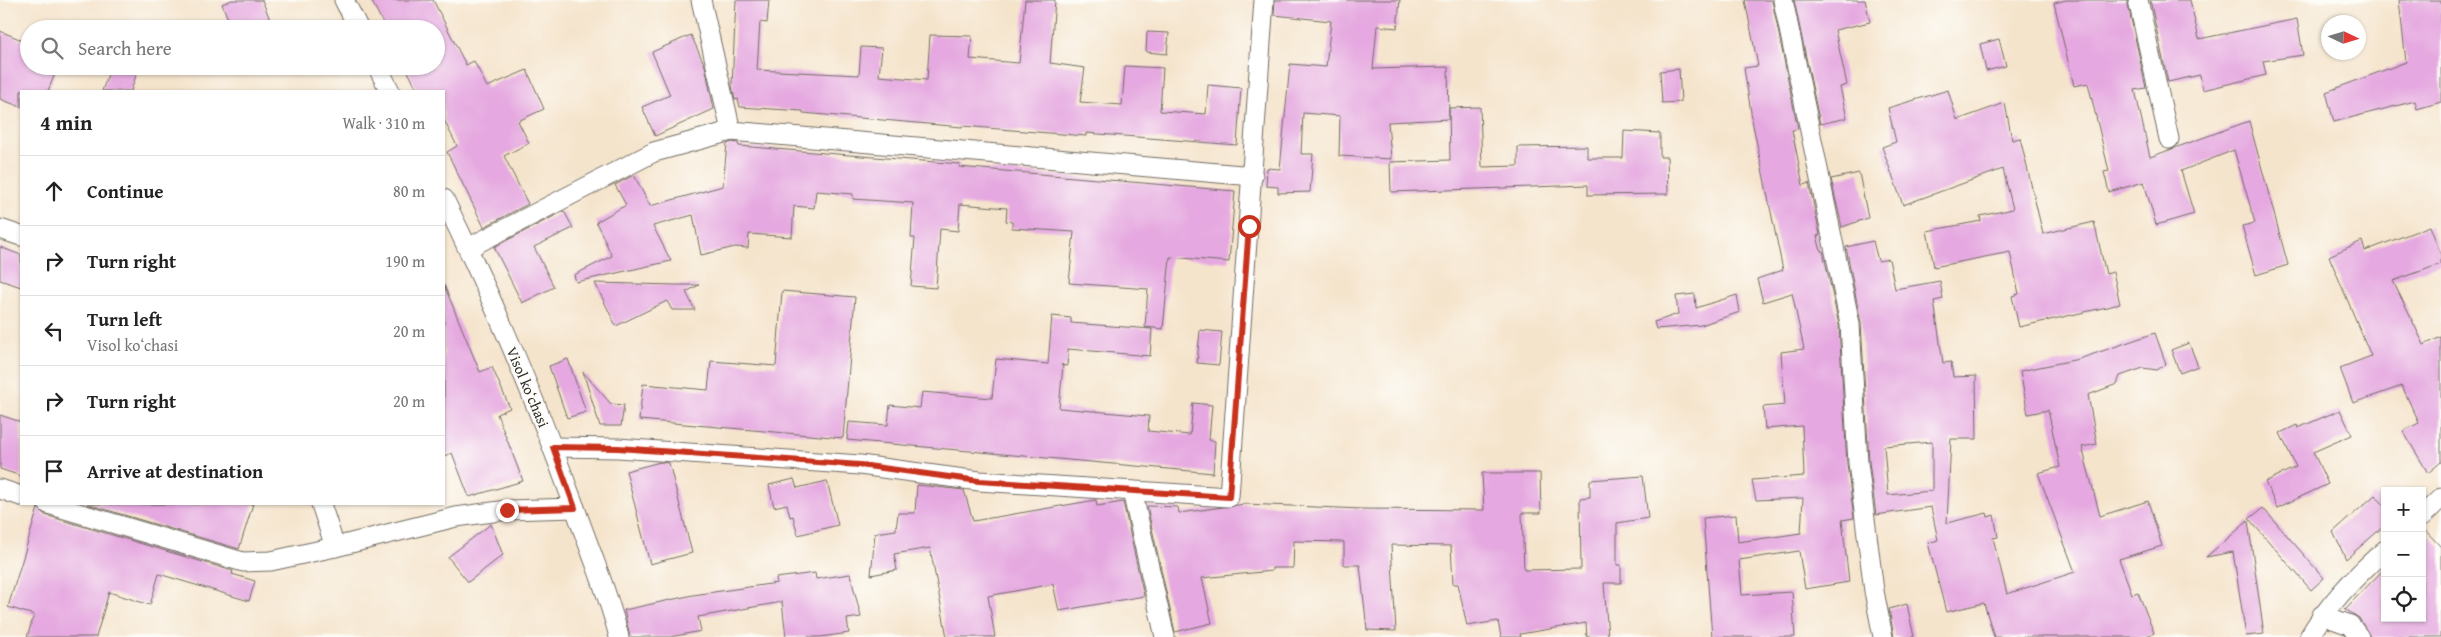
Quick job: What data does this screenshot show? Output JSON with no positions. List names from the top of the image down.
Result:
{
  "streets": {
    "street": ["Visol koʻchasi"]
  },
  "north": "right",
  "page": {
    "search": "Search here",
    "heading": ["4 min", "Walk · 310 m"],
    "list": [
      ["Continue", "80 m"],
      ["Turn right", "190 m"],
      ["Turn left", "Visol koʻchasi", "20 m"],
      ["Turn right", "20 m"],
      "Arrive at destination"
    ],
    "map_buttons": ["+", "−"]
  }
}
